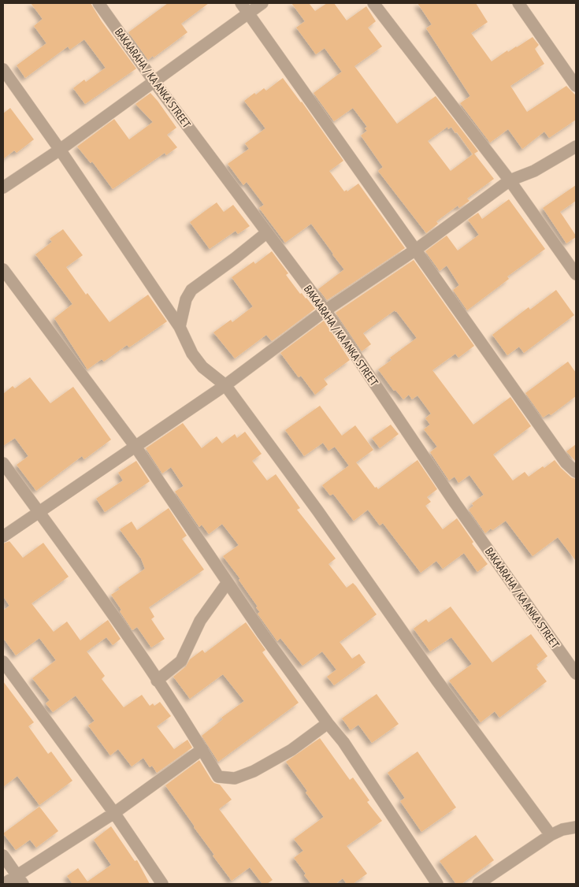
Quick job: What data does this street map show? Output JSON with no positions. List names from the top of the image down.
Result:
{
  "streets": {
    "street": ["BAKAARAHA / KA ANKA STREET"]
  }
}
